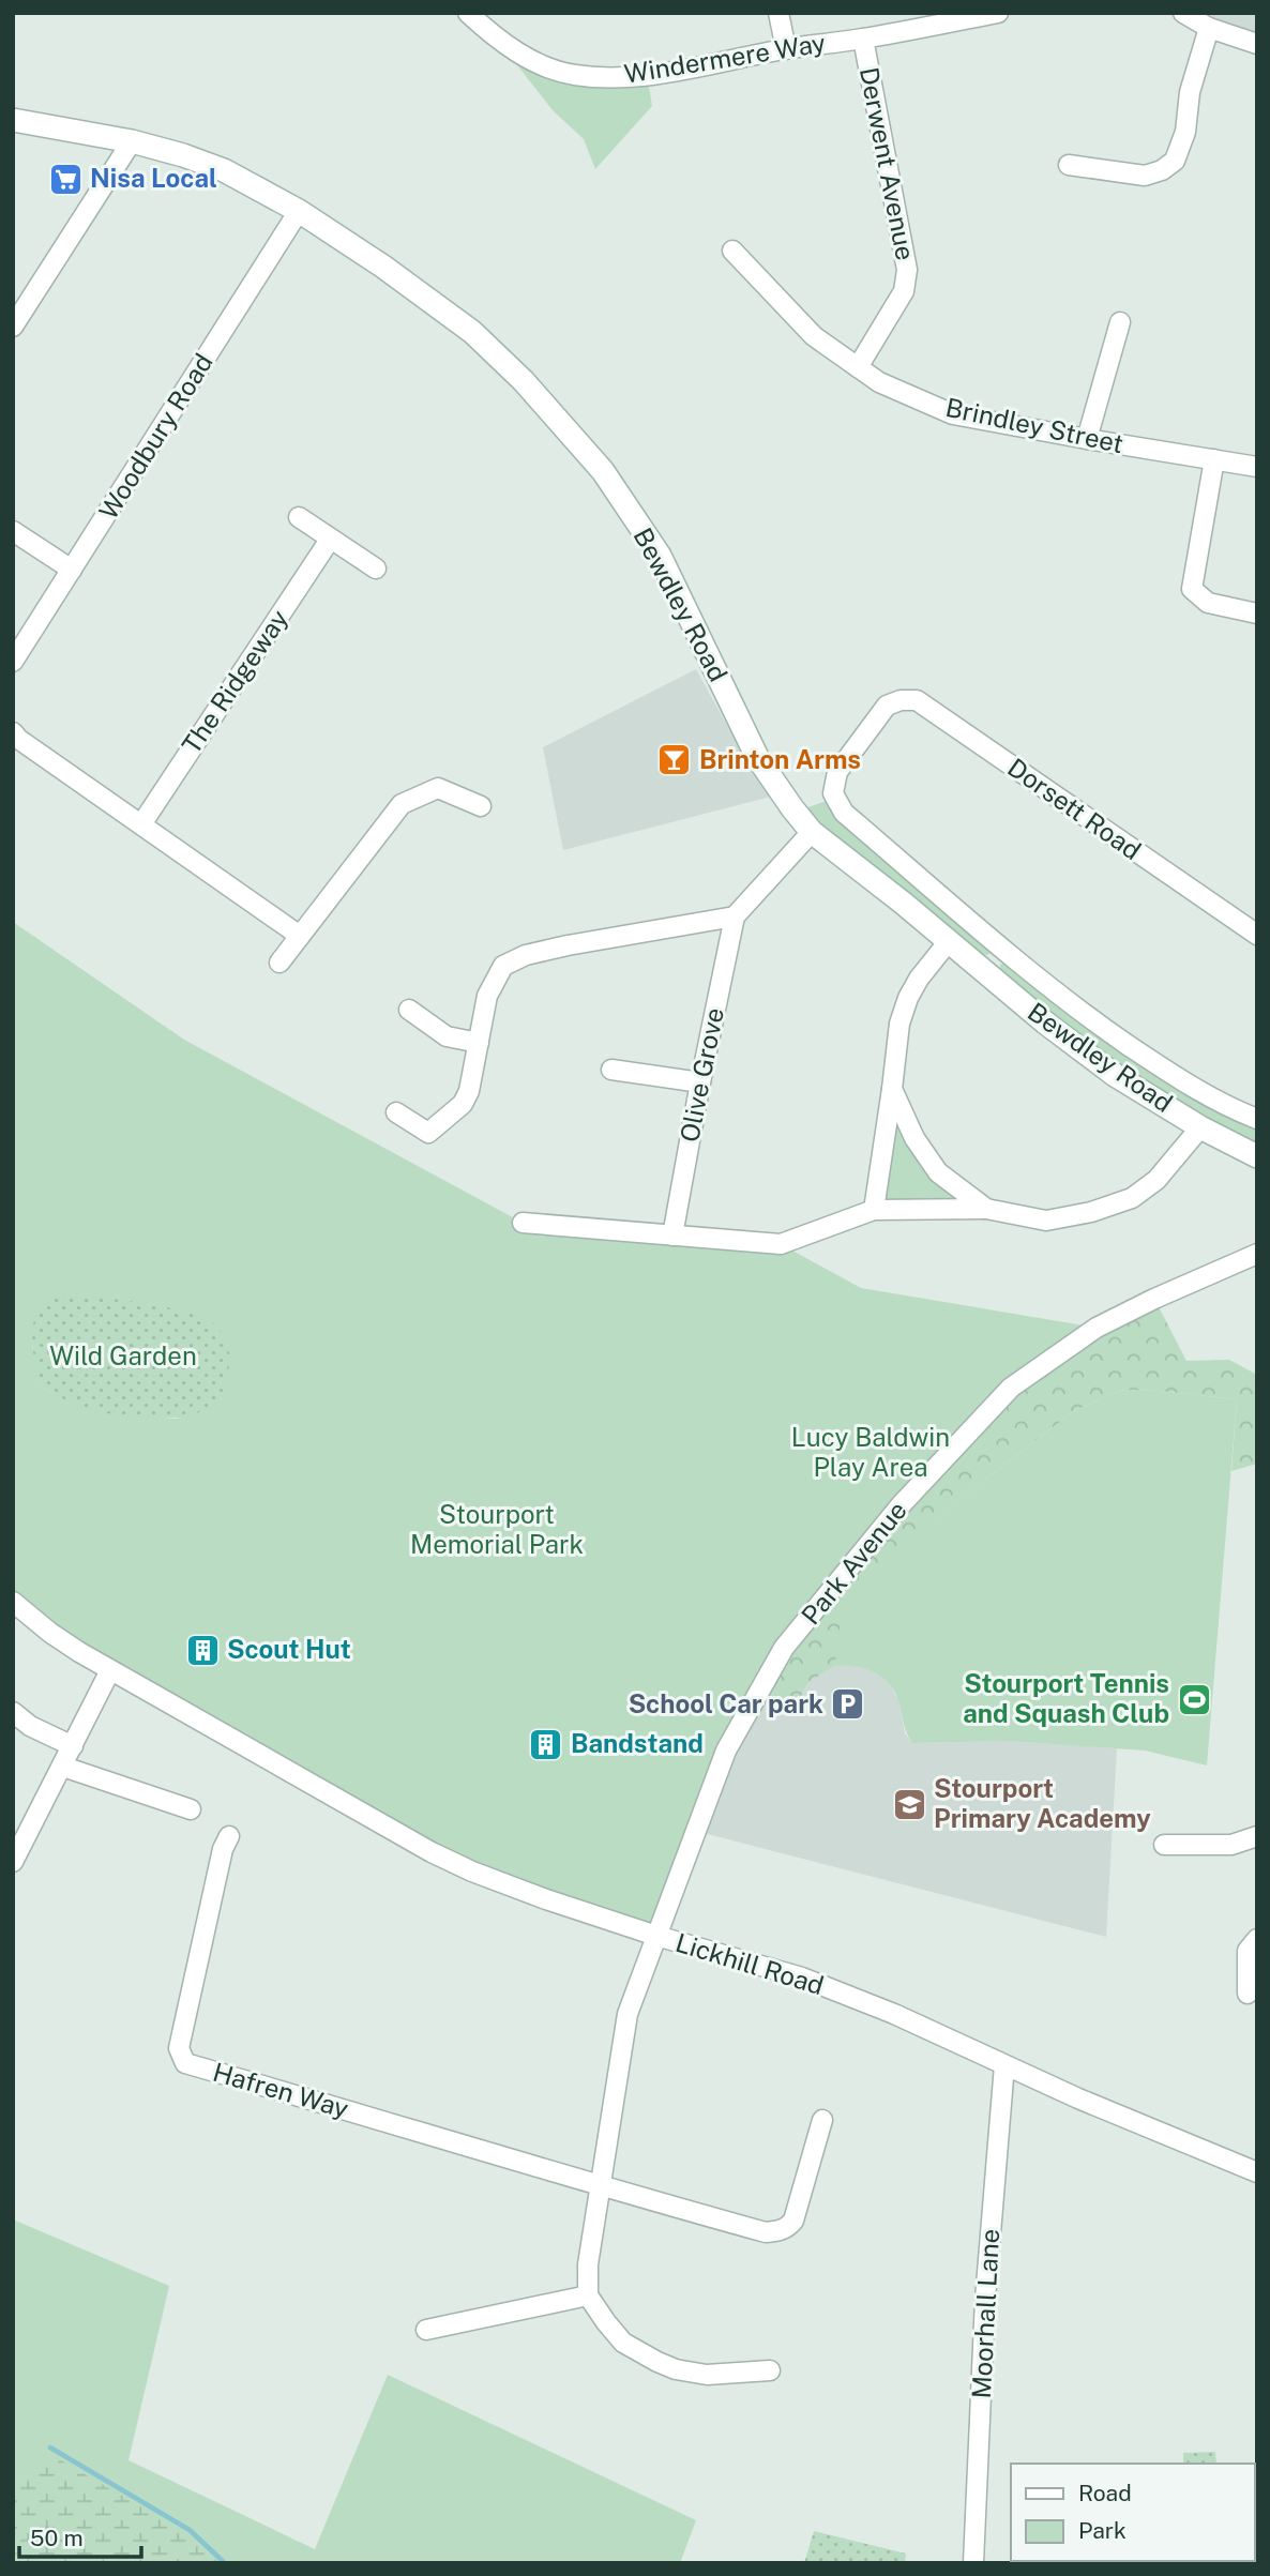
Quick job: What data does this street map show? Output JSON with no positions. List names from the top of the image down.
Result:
{
  "streets": {
    "main road": ["Bewdley Road"],
    "street": [
      "Windermere Way",
      "Derwent Avenue",
      "Brindley Street",
      "Woodbury Road",
      "The Ridgeway",
      "Dorsett Road",
      "Olive Grove",
      "Park Avenue",
      "Lickhill Road",
      "Hafren Way",
      "Moorhall Lane"
    ]
  },
  "crossings": [
    ["Windermere Way", "Derwent Avenue"],
    ["Derwent Avenue", "Brindley Street"],
    ["Woodbury Road", "Bewdley Road"],
    ["Bewdley Road", "Dorsett Road"],
    ["Park Avenue", "Lickhill Road"],
    ["Park Avenue", "Hafren Way"],
    ["Lickhill Road", "Moorhall Lane"]
  ],
  "parks": ["Wild Garden", "Lucy Baldwin Play Area", "Stourport Memorial Park"],
  "places": {
    "supermarket": ["Nisa Local"],
    "bar": ["Brinton Arms"],
    "building": ["Scout Hut", "Bandstand"],
    "sports": ["Stourport Tennis and Squash Club"],
    "parking": ["School Car park"],
    "school or university": ["Stourport Primary Academy"]
  },
  "legend": ["Road", "Park"],
  "scale_bar": "50 m"
}
